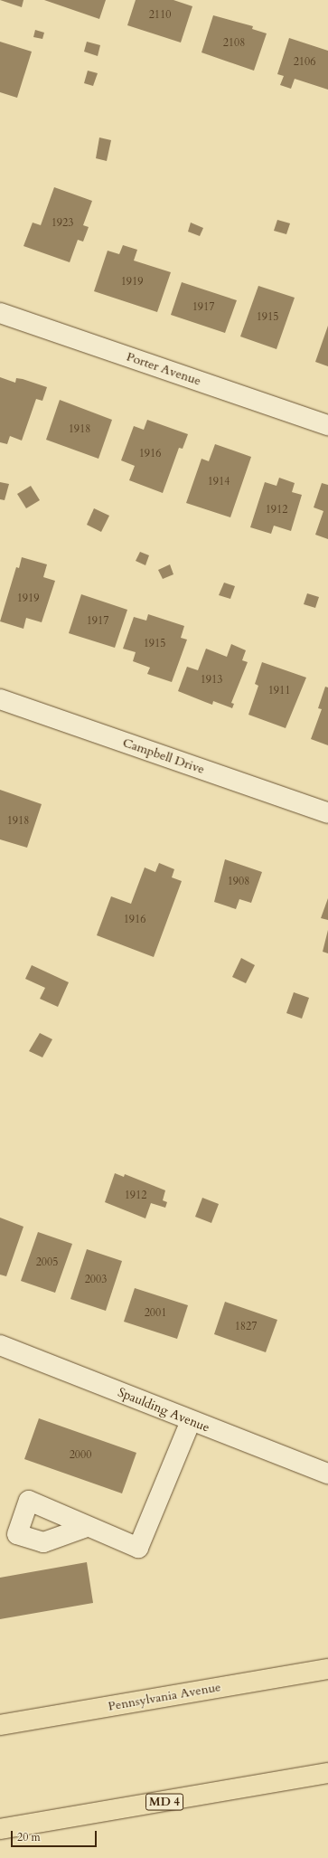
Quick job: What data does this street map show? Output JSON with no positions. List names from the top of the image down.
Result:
{
  "streets": {
    "highway": ["Pennsylvania Avenue", "MD 4"],
    "street": ["Porter Avenue", "Campbell Drive", "Spaulding Avenue"]
  },
  "house_numbers": [
    "2110",
    "2108",
    "2106",
    "1923",
    "1919",
    "1917",
    "1915",
    "1918",
    "1916",
    "1914",
    "1912",
    "1919",
    "1917",
    "1915",
    "1913",
    "1911",
    "1918",
    "1908",
    "1916",
    "1912",
    "2005",
    "2003",
    "2001",
    "1827",
    "2000"
  ],
  "scale_bar": "20 m"
}
